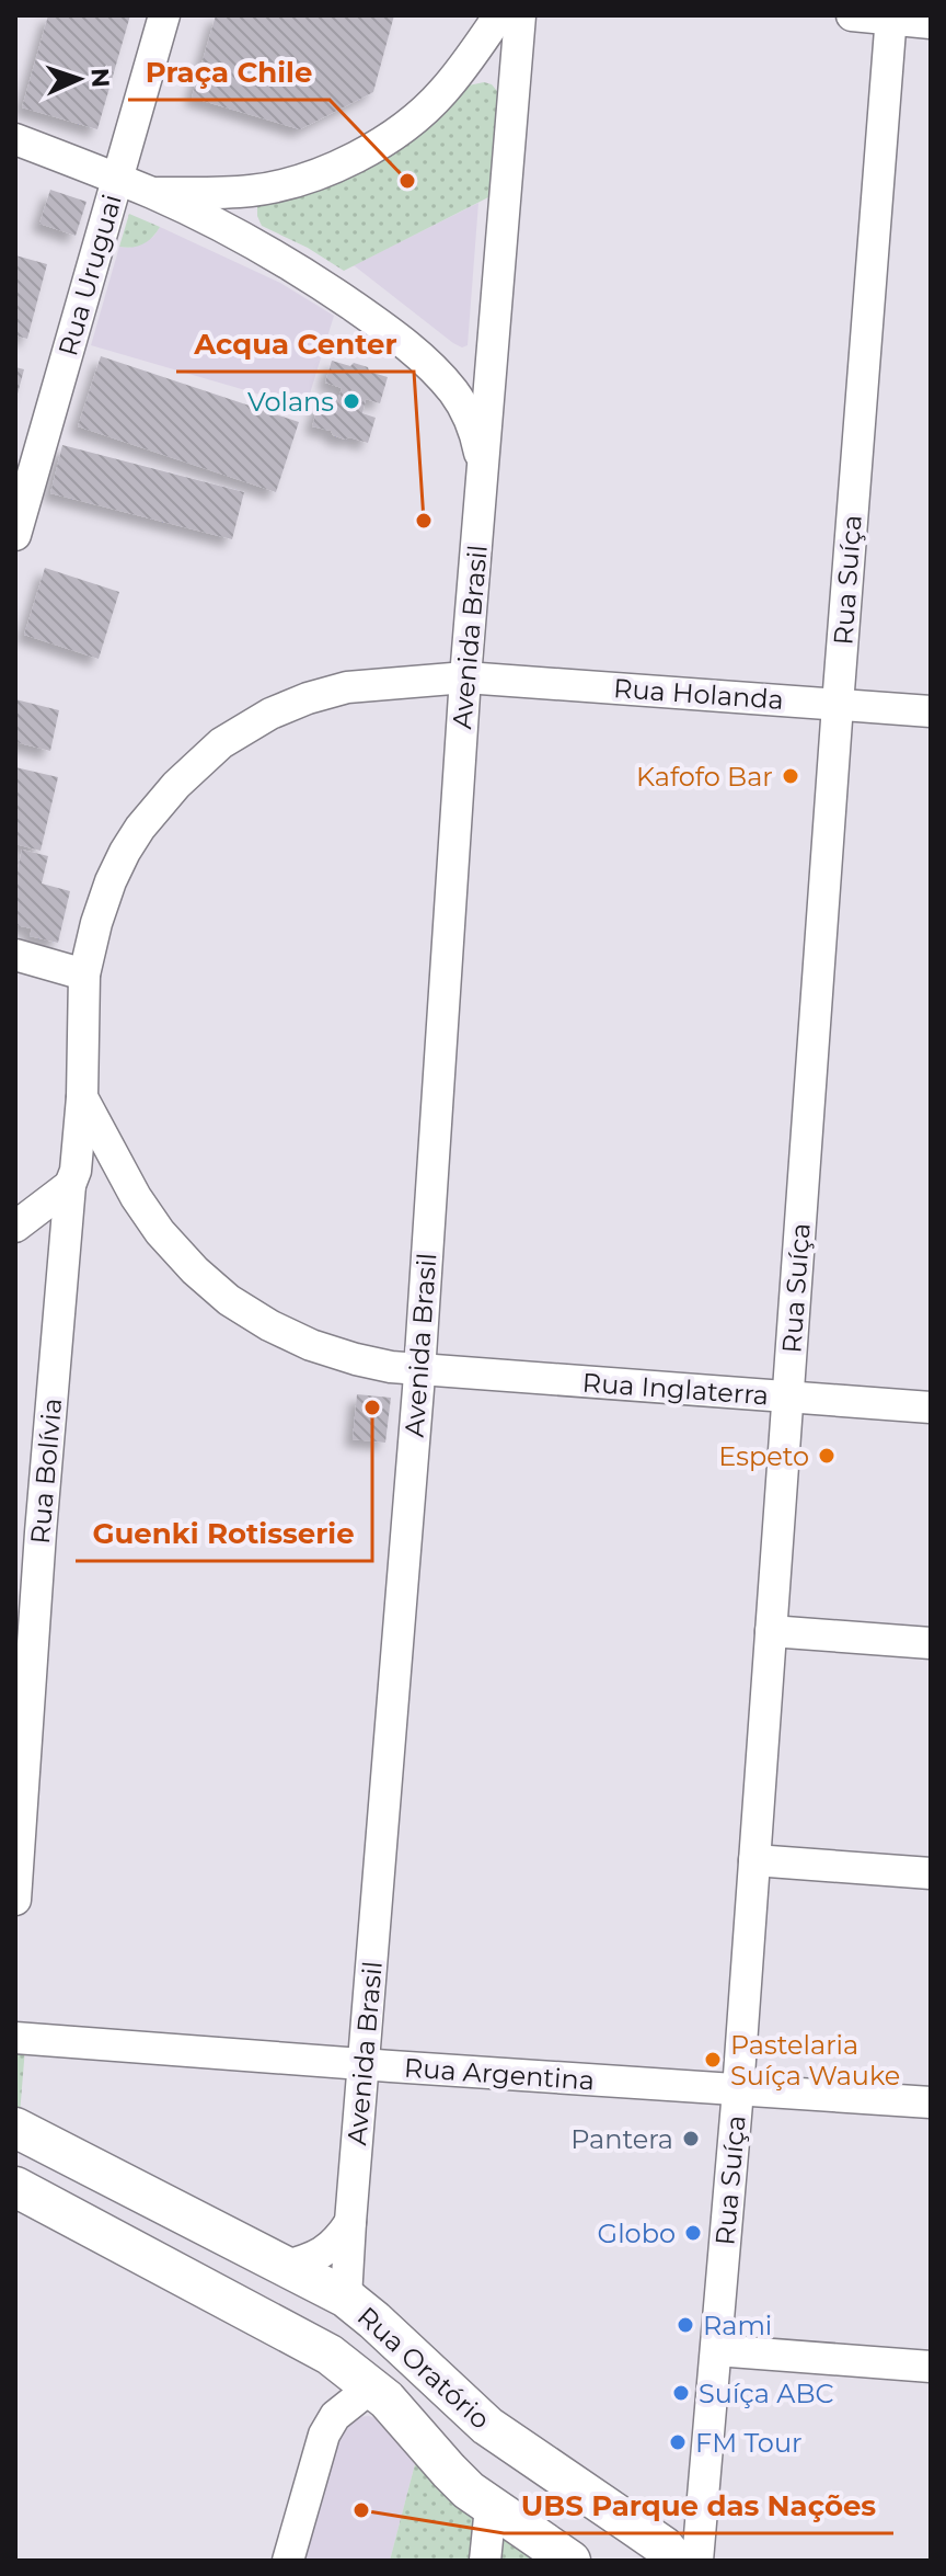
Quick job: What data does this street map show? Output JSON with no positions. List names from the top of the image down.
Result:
{
  "streets": {
    "main road": ["Rua Oratório"],
    "street": [
      "Rua Uruguai",
      "Rua Suíça",
      "Avenida Brasil",
      "Rua Holanda",
      "Rua Inglaterra",
      "Rua Bolívia",
      "Rua Argentina"
    ]
  },
  "crossings": [
    ["Rua Suíça", "Rua Holanda"],
    ["Rua Suíça", "Rua Inglaterra"],
    ["Rua Suíça", "Rua Argentina"],
    ["Avenida Brasil", "Rua Holanda"],
    ["Avenida Brasil", "Rua Inglaterra"],
    ["Avenida Brasil", "Rua Argentina"],
    ["Avenida Brasil", "Rua Oratório"],
    ["Rua Holanda", "Rua Bolívia"],
    ["Rua Inglaterra", "Rua Bolívia"]
  ],
  "places": [
    "Praça Chile",
    "Volans",
    "Acqua Center",
    "Kafofo Bar",
    "Guenki Rotisserie",
    "Espeto",
    "Pastelaria Suíça Wauke",
    "Pantera",
    "Globo",
    "Rami",
    "Suíça ABC",
    "FM Tour",
    "UBS Parque das Nações"
  ],
  "north": "right"
}
